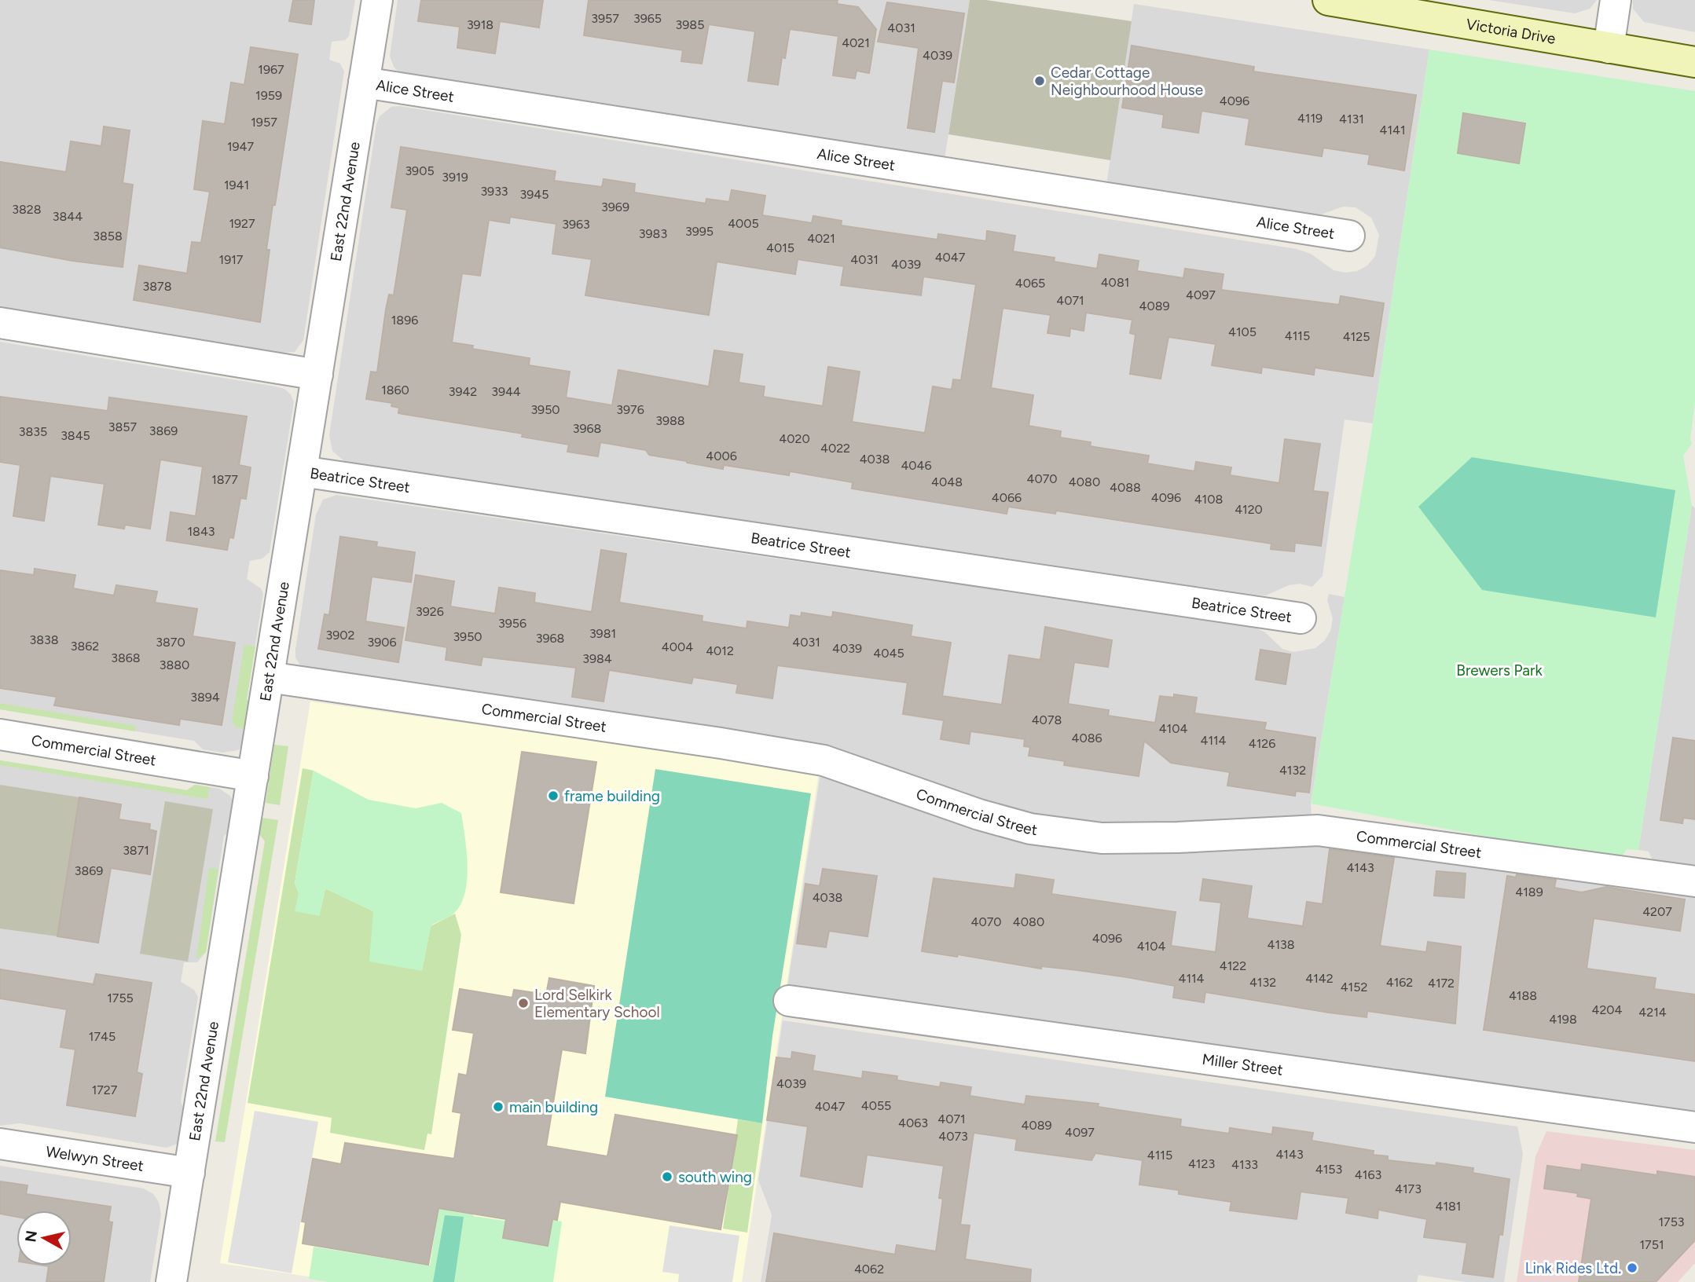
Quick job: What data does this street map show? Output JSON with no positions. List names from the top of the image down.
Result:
{
  "streets": {
    "street": [
      "Victoria Drive",
      "Alice Street",
      "East 22nd Avenue",
      "Beatrice Street",
      "Commercial Street",
      "Miller Street",
      "Welwyn Street"
    ]
  },
  "crossings": [
    ["Alice Street", "East 22nd Avenue"],
    ["East 22nd Avenue", "Beatrice Street"],
    ["East 22nd Avenue", "Commercial Street"],
    ["East 22nd Avenue", "Welwyn Street"]
  ],
  "parks": ["Brewers Park"],
  "places": [
    "Cedar Cottage Neighbourhood House",
    "frame building",
    "Lord Selkirk Elementary School",
    "main building",
    "south wing",
    "Link Rides Ltd."
  ],
  "house_numbers": [
    "3957",
    "3965",
    "3918",
    "3985",
    "4031",
    "4021",
    "4039",
    "1967",
    "1959",
    "4096",
    "4119",
    "4131",
    "1957",
    "4141",
    "1947",
    "3905",
    "3919",
    "1941",
    "3933",
    "3945",
    "3969",
    "3828",
    "3844",
    "1927",
    "4005",
    "3963",
    "3995",
    "3983",
    "3858",
    "4021",
    "4015",
    "4047",
    "1917",
    "4031",
    "4039",
    "4081",
    "4065",
    "3878",
    "4097",
    "4071",
    "4089",
    "1896",
    "4105",
    "4115",
    "4125",
    "1860",
    "3942",
    "3944",
    "3950",
    "3976",
    "3988",
    "3857",
    "3968",
    "3869",
    "3835",
    "3845",
    "4020",
    "4022",
    "4006",
    "4038",
    "4046",
    "4070",
    "1877",
    "4048",
    "4080",
    "4088",
    "4066",
    "4096",
    "4108",
    "4120",
    "1843",
    "3926",
    "3956",
    "3981",
    "3902",
    "3950",
    "3968",
    "3838",
    "3870",
    "3906",
    "4031",
    "3862",
    "4004",
    "4039",
    "4012",
    "4045",
    "3868",
    "3984",
    "3880",
    "3894",
    "4078",
    "4104",
    "4086",
    "4114",
    "4126",
    "4132",
    "3871",
    "4143",
    "3869",
    "4189",
    "4038",
    "4207",
    "4070",
    "4080",
    "4096",
    "4138",
    "4104",
    "4122",
    "4114",
    "4142",
    "4132",
    "4162",
    "4172",
    "4152",
    "4188",
    "1755",
    "4204",
    "4214",
    "4198",
    "1745",
    "4039",
    "1727",
    "4055",
    "4047",
    "4071",
    "4063",
    "4089",
    "4097",
    "4073",
    "4143",
    "4115",
    "4123",
    "4133",
    "4153",
    "4163",
    "4173",
    "4181",
    "1753",
    "1751",
    "4062"
  ],
  "north": "left"
}
